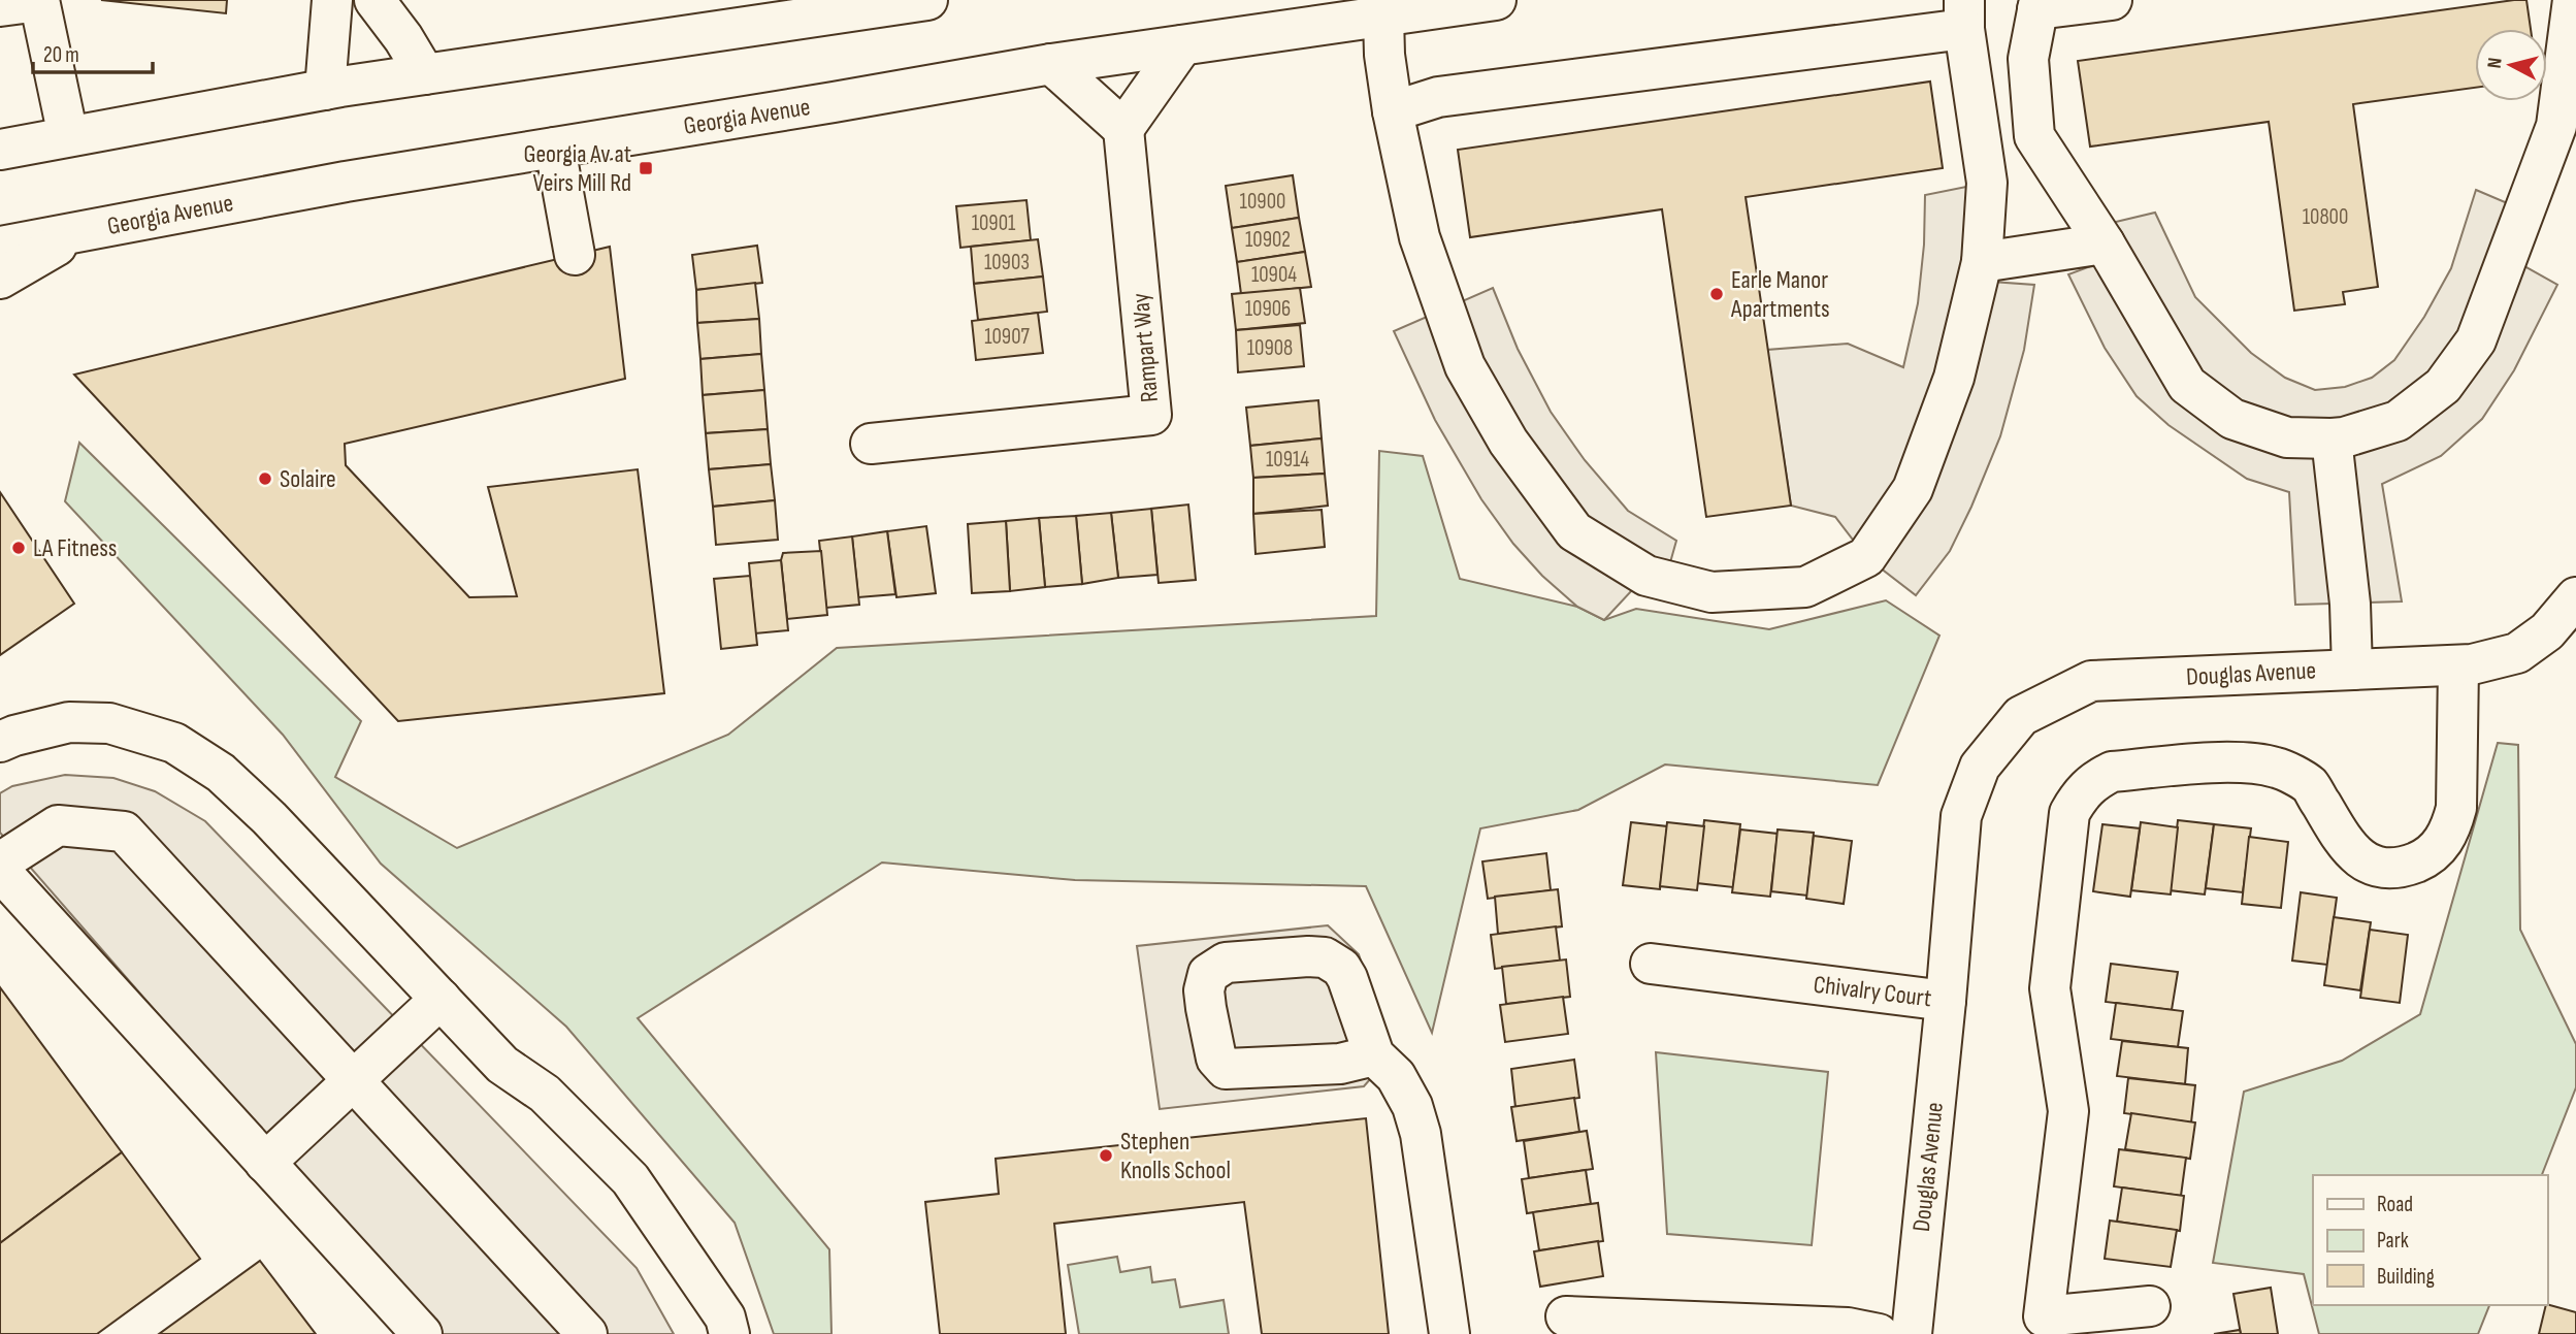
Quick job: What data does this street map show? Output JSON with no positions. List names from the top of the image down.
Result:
{
  "streets": {
    "street": [
      "Georgia Avenue",
      "Rampart Way",
      "Douglas Avenue",
      "Chivalry Court"
    ]
  },
  "crossings": [
    ["Douglas Avenue", "Chivalry Court"]
  ],
  "places": {
    "transit": ["Georgia Av at Veirs Mill Rd"],
    "other": [
      "Earle Manor Apartments",
      "Solaire",
      "LA Fitness",
      "Stephen Knolls School"
    ]
  },
  "house_numbers": [
    "10900",
    "10800",
    "10901",
    "10902",
    "10903",
    "10904",
    "10906",
    "10907",
    "10908",
    "10914"
  ],
  "legend": ["Road", "Park", "Building"],
  "scale_bar": "20 m",
  "north": "left"
}
